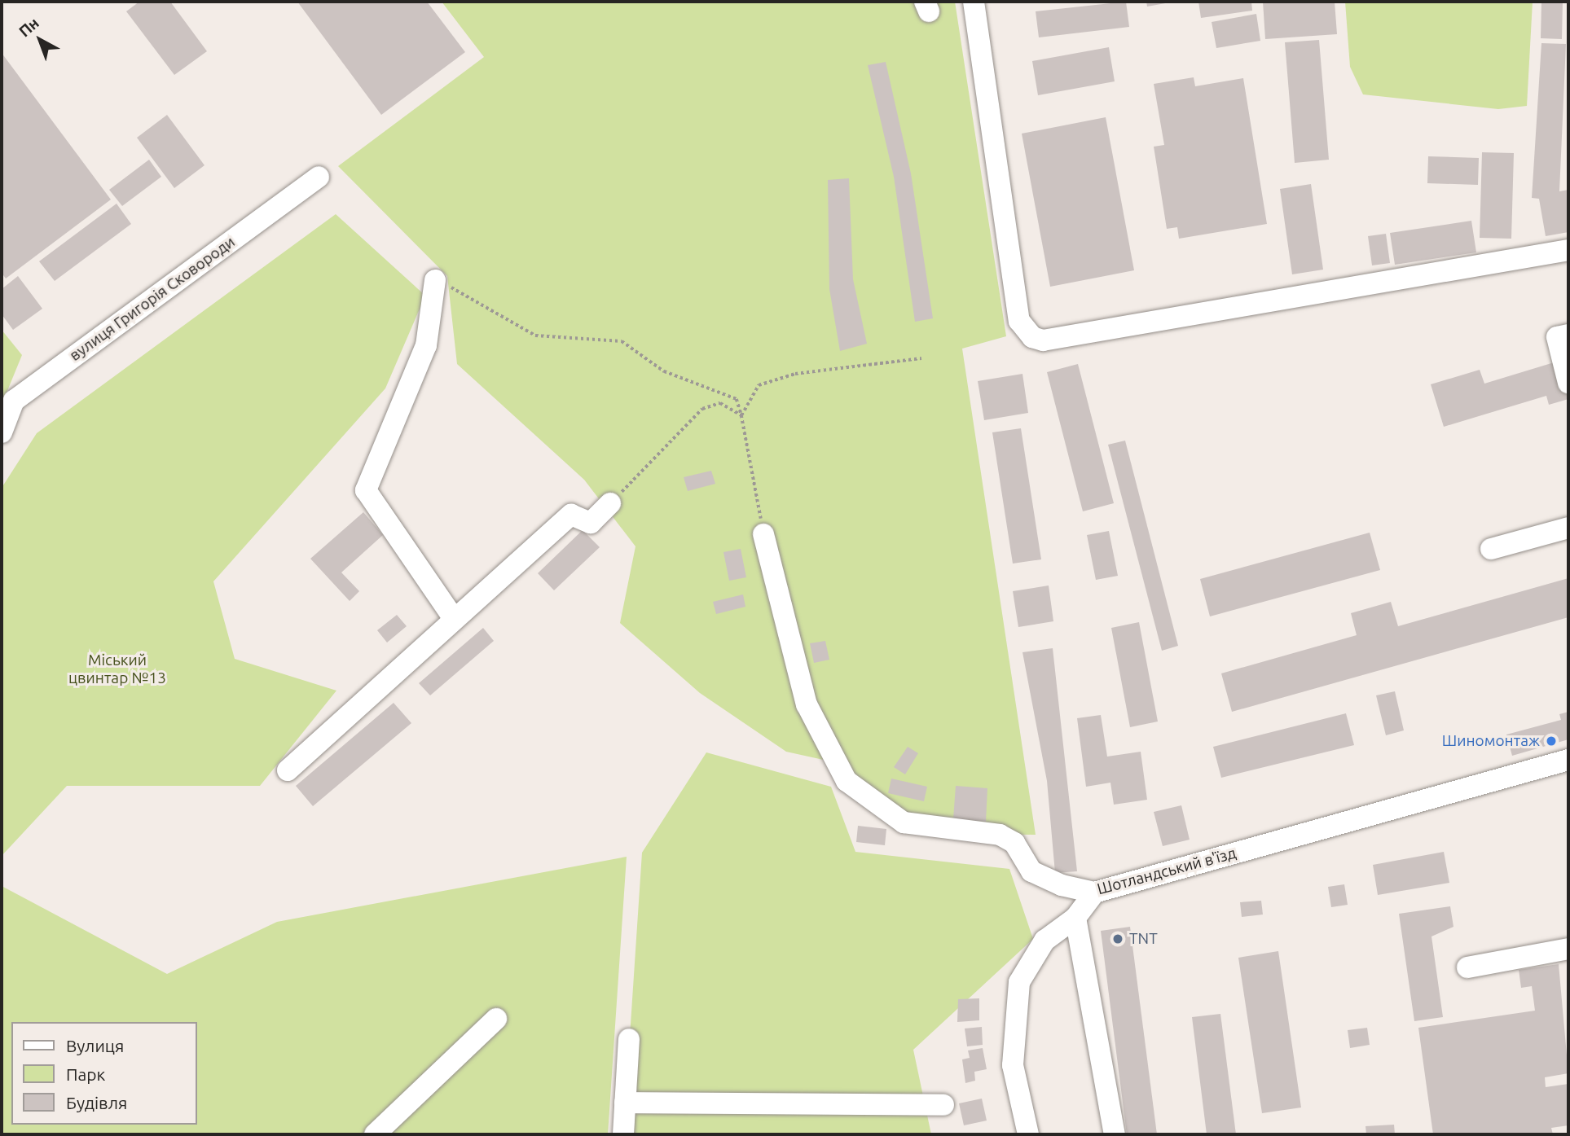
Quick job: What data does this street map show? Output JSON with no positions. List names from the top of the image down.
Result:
{
  "streets": {
    "street": ["вулиця Григорія Сковороди", "Шотландський в'їзд"]
  },
  "parks": ["Міський цвинтар №13"],
  "places": ["Шиномонтаж", "TNT"],
  "legend": ["Вулиця", "Парк", "Будівля"],
  "north": "top left"
}
